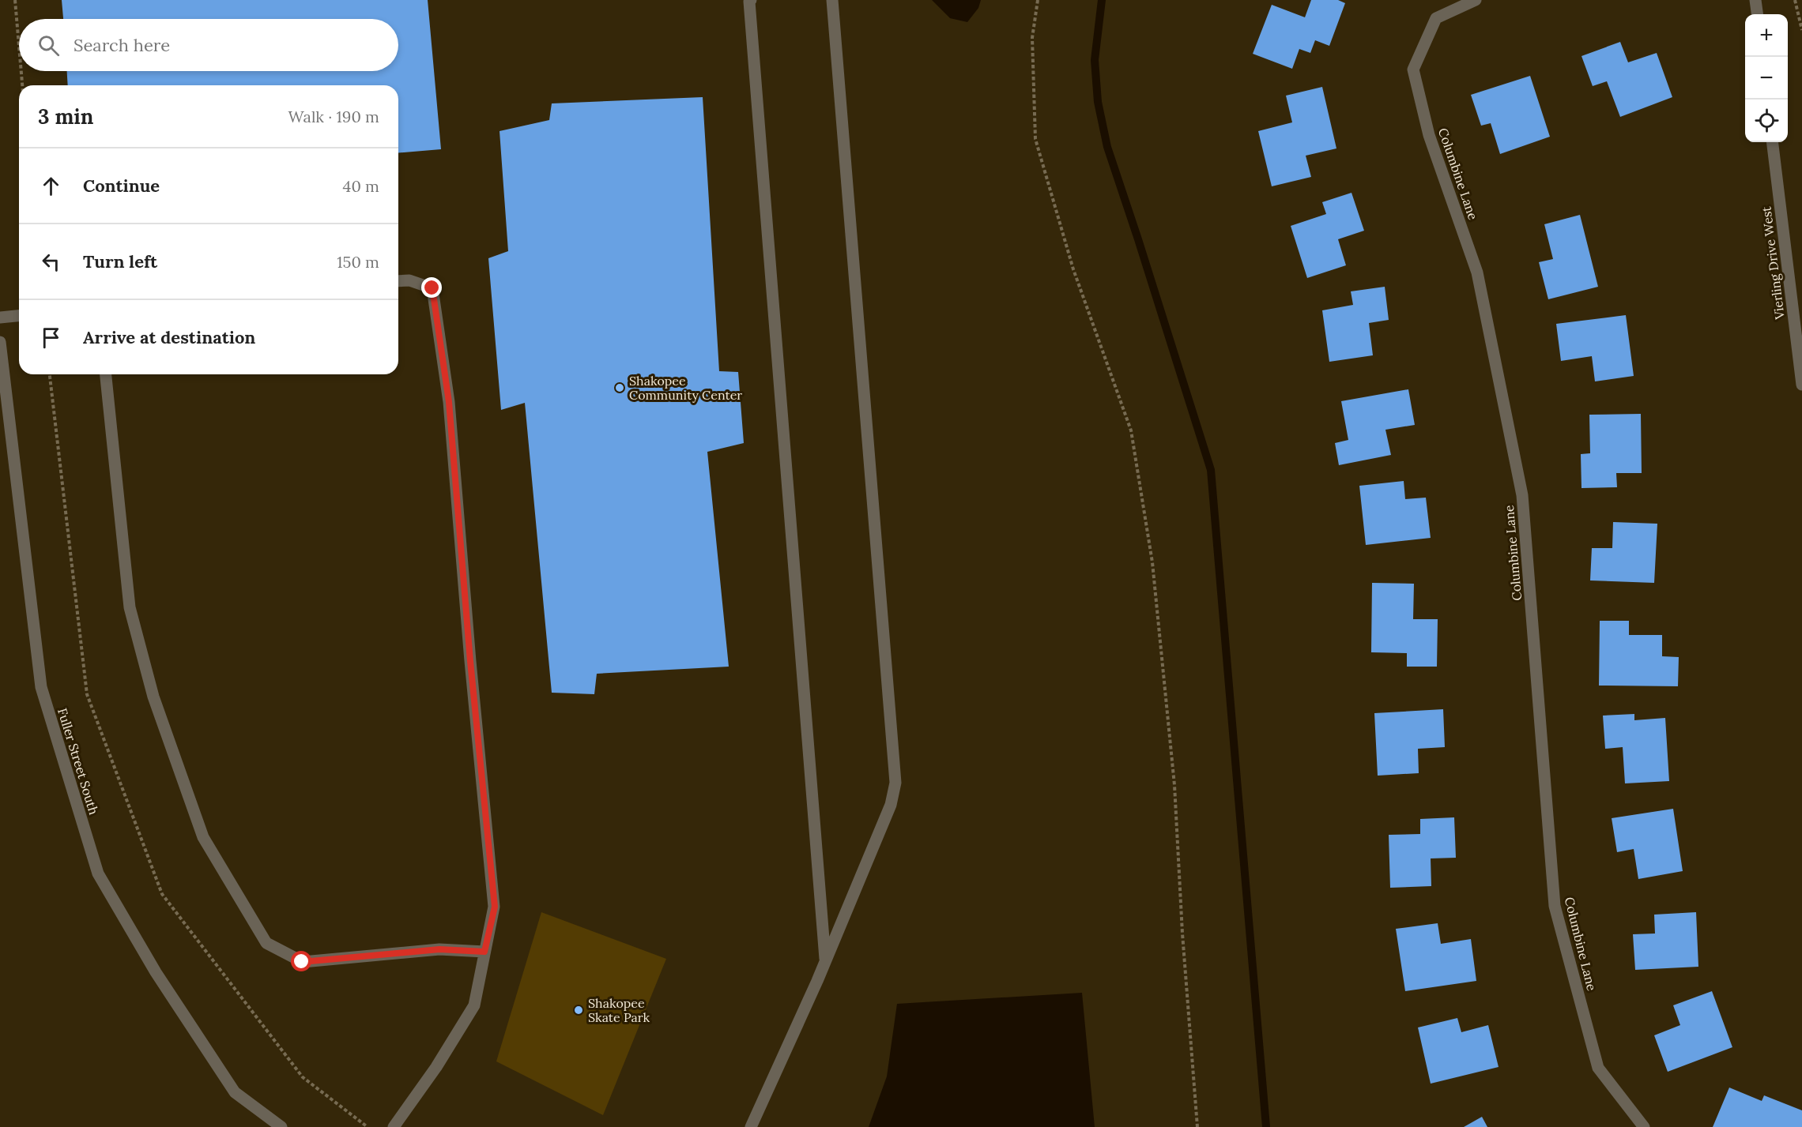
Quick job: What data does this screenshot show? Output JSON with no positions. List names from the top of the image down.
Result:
{
  "streets": {
    "street": ["Columbine Lane", "Vierling Drive West", "Fuller Street South"]
  },
  "places": ["Shakopee Community Center", "Shakopee Skate Park"],
  "page": {
    "map_buttons": ["+", "−"],
    "search": "Search here",
    "heading": ["3 min", "Walk · 190 m"],
    "list": [
      ["Continue", "40 m"],
      ["Turn left", "150 m"],
      "Arrive at destination"
    ]
  }
}
